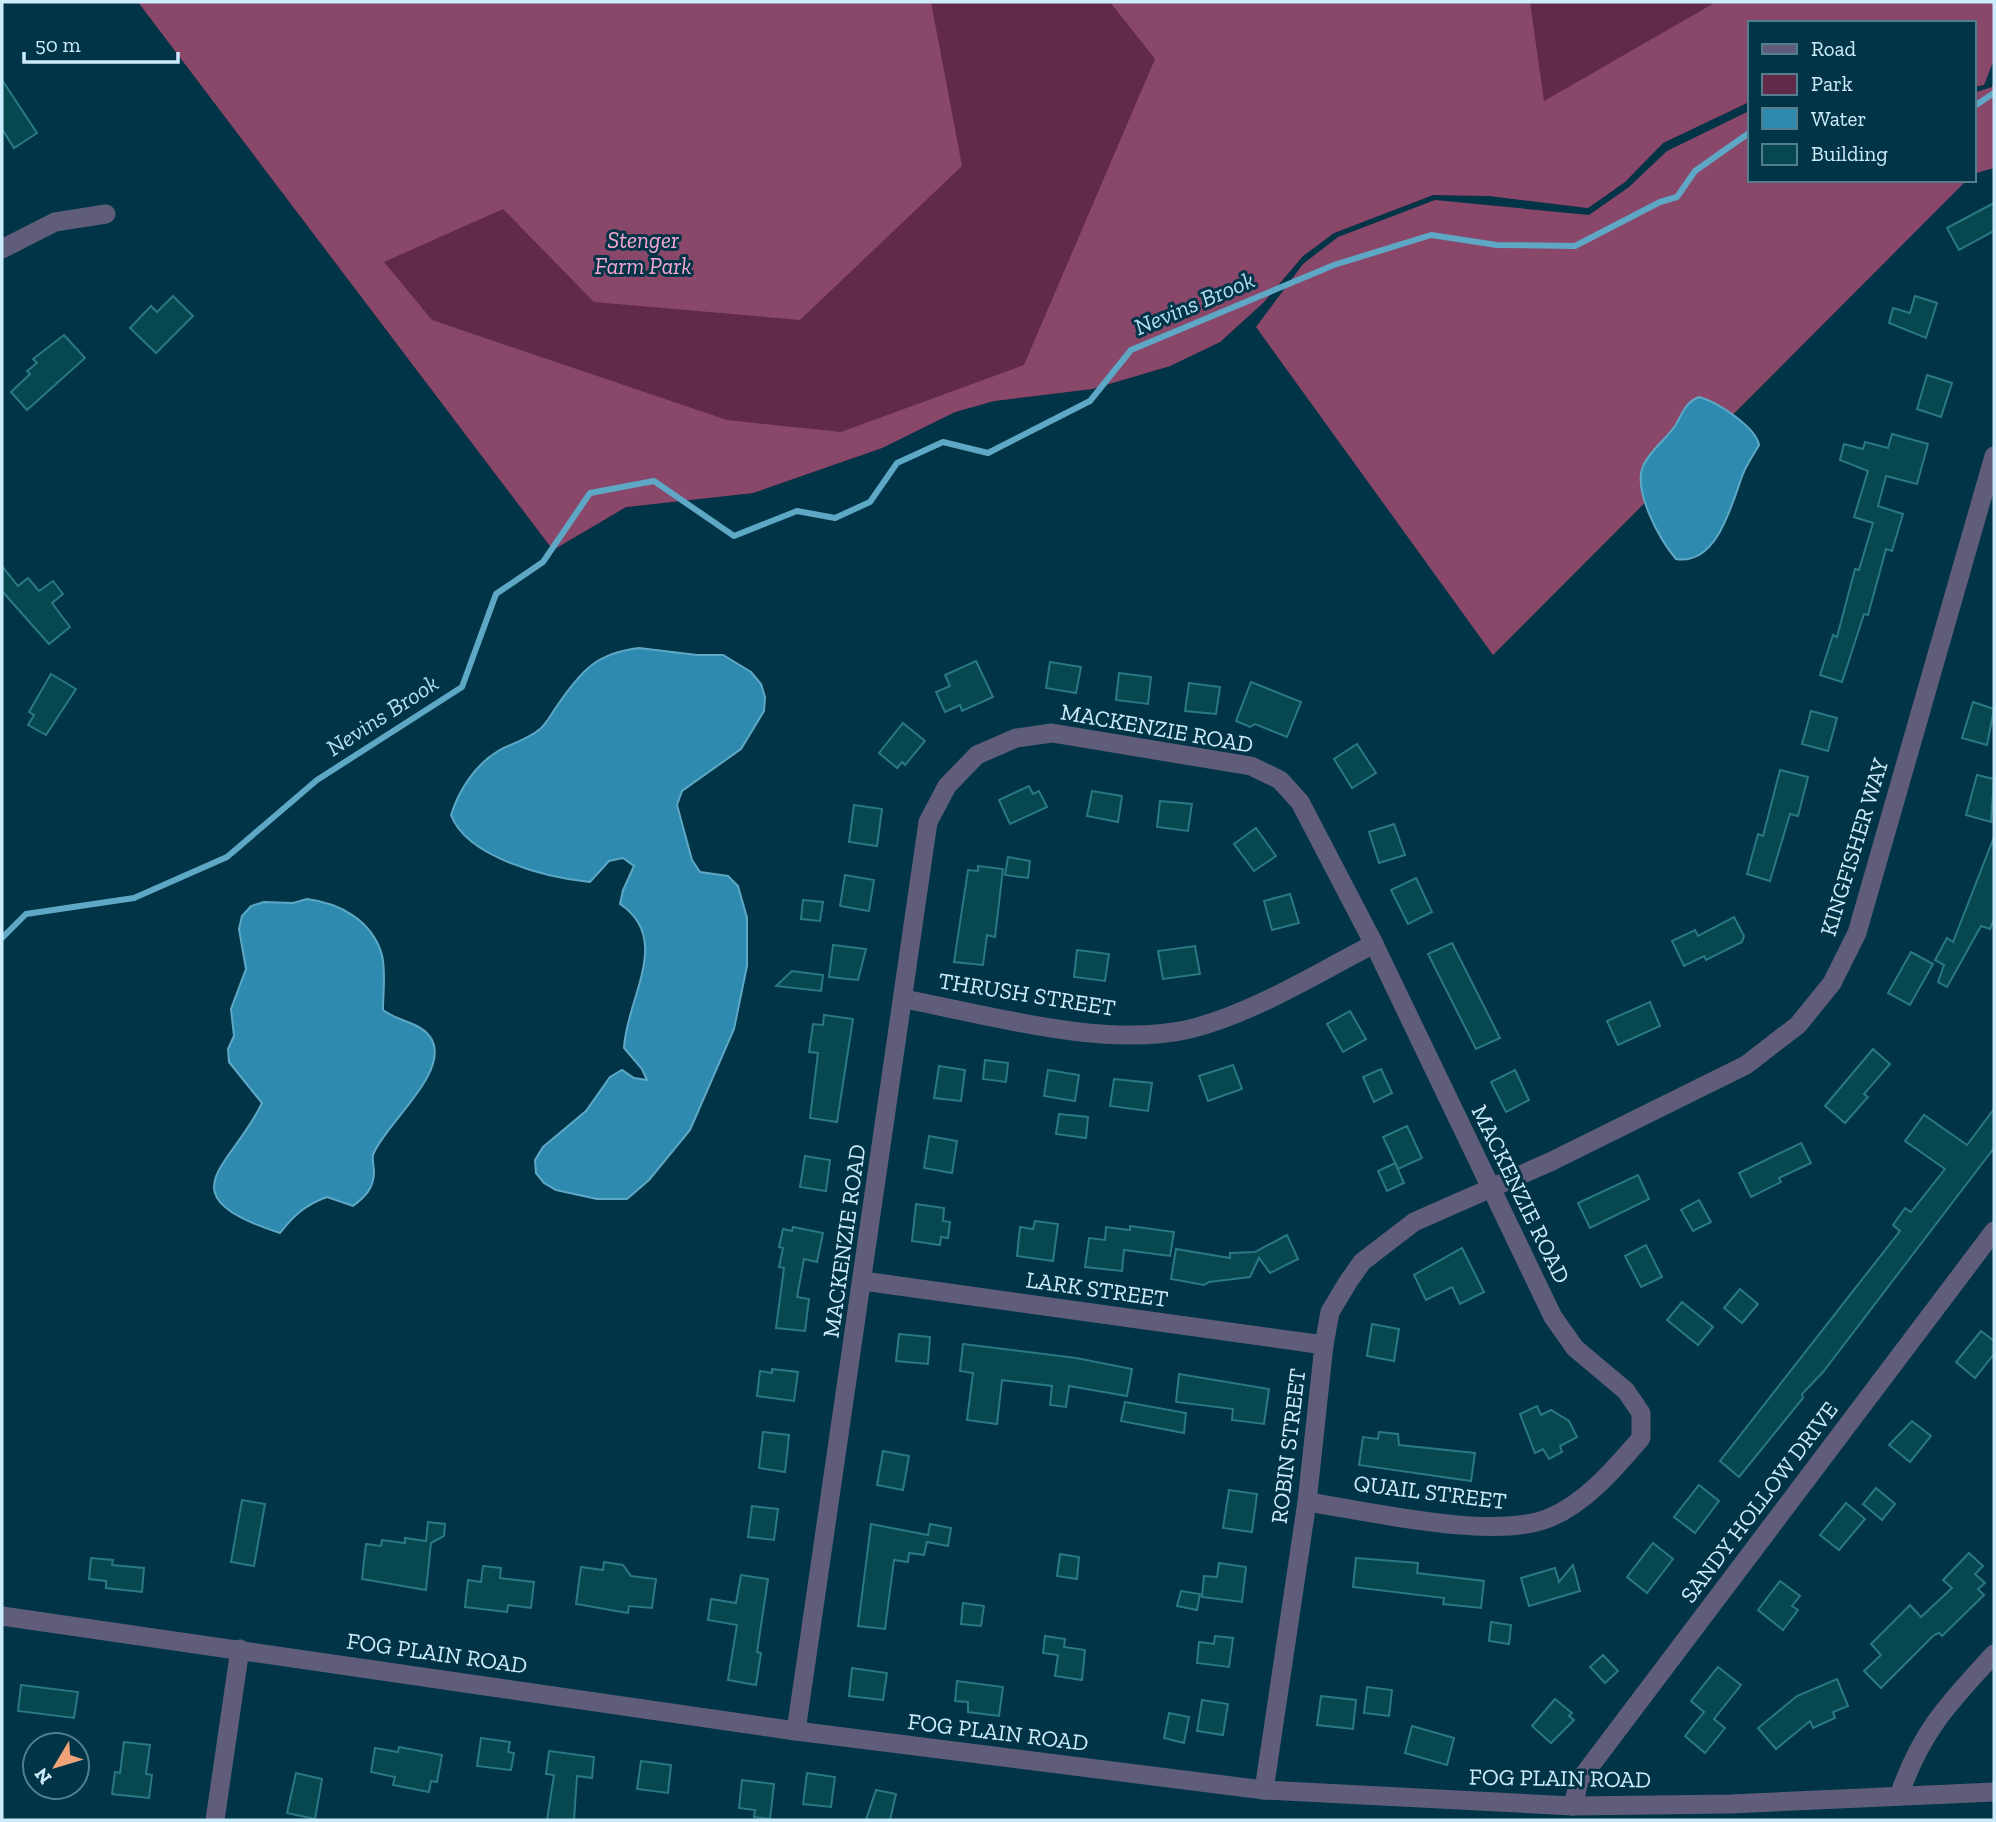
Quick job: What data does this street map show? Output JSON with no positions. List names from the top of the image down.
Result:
{
  "streets": {
    "street": [
      "MACKENZIE ROAD",
      "KINGFISHER WAY",
      "THRUSH STREET",
      "LARK STREET",
      "ROBIN STREET",
      "QUAIL STREET",
      "SANDY HOLLOW DRIVE",
      "FOG PLAIN ROAD"
    ]
  },
  "crossings": [
    ["MACKENZIE ROAD", "KINGFISHER WAY"],
    ["MACKENZIE ROAD", "THRUSH STREET"],
    ["MACKENZIE ROAD", "LARK STREET"],
    ["MACKENZIE ROAD", "ROBIN STREET"],
    ["MACKENZIE ROAD", "QUAIL STREET"],
    ["MACKENZIE ROAD", "FOG PLAIN ROAD"],
    ["KINGFISHER WAY", "ROBIN STREET"],
    ["LARK STREET", "ROBIN STREET"],
    ["ROBIN STREET", "QUAIL STREET"],
    ["ROBIN STREET", "FOG PLAIN ROAD"],
    ["SANDY HOLLOW DRIVE", "FOG PLAIN ROAD"]
  ],
  "water": ["Nevins Brook"],
  "parks": ["Stenger Farm Park"],
  "legend": [
    "Road",
    "Park",
    "Water",
    "Building"
  ],
  "scale_bar": "50 m",
  "north": "bottom left"
}
